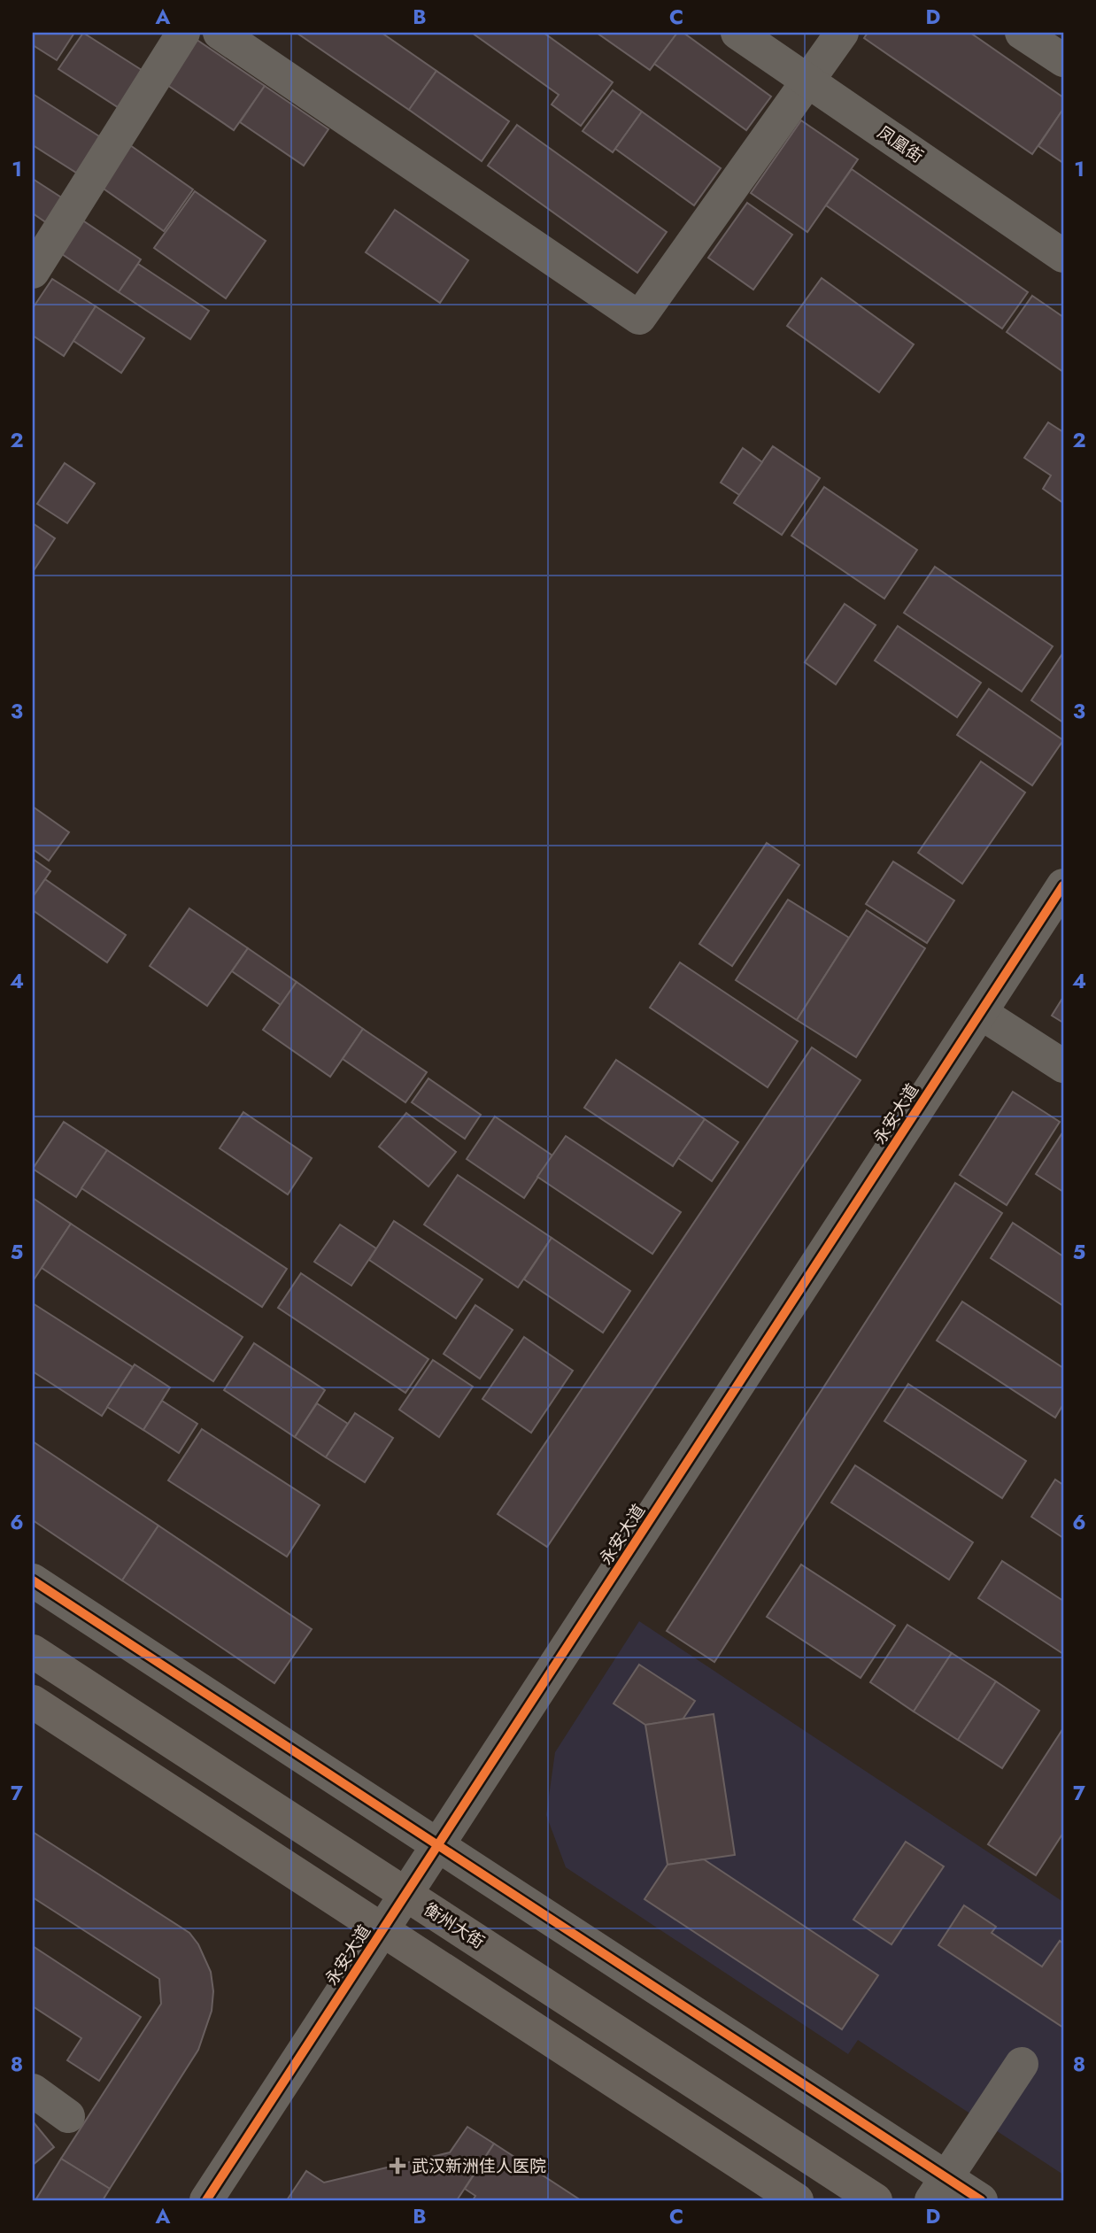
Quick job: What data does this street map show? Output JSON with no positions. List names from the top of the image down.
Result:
{
  "streets": {
    "main road": ["衡州大街"],
    "street": ["凤凰街", "永安大道"]
  },
  "crossings": [
    ["永安大道", "衡州大街"]
  ],
  "places": {
    "health": ["武汉新洲佳人医院"]
  },
  "grid": {
    "columns": [
      "A",
      "B",
      "C",
      "D"
    ],
    "rows": [
      "1",
      "2",
      "3",
      "4",
      "5",
      "6",
      "7",
      "8"
    ]
  }
}
